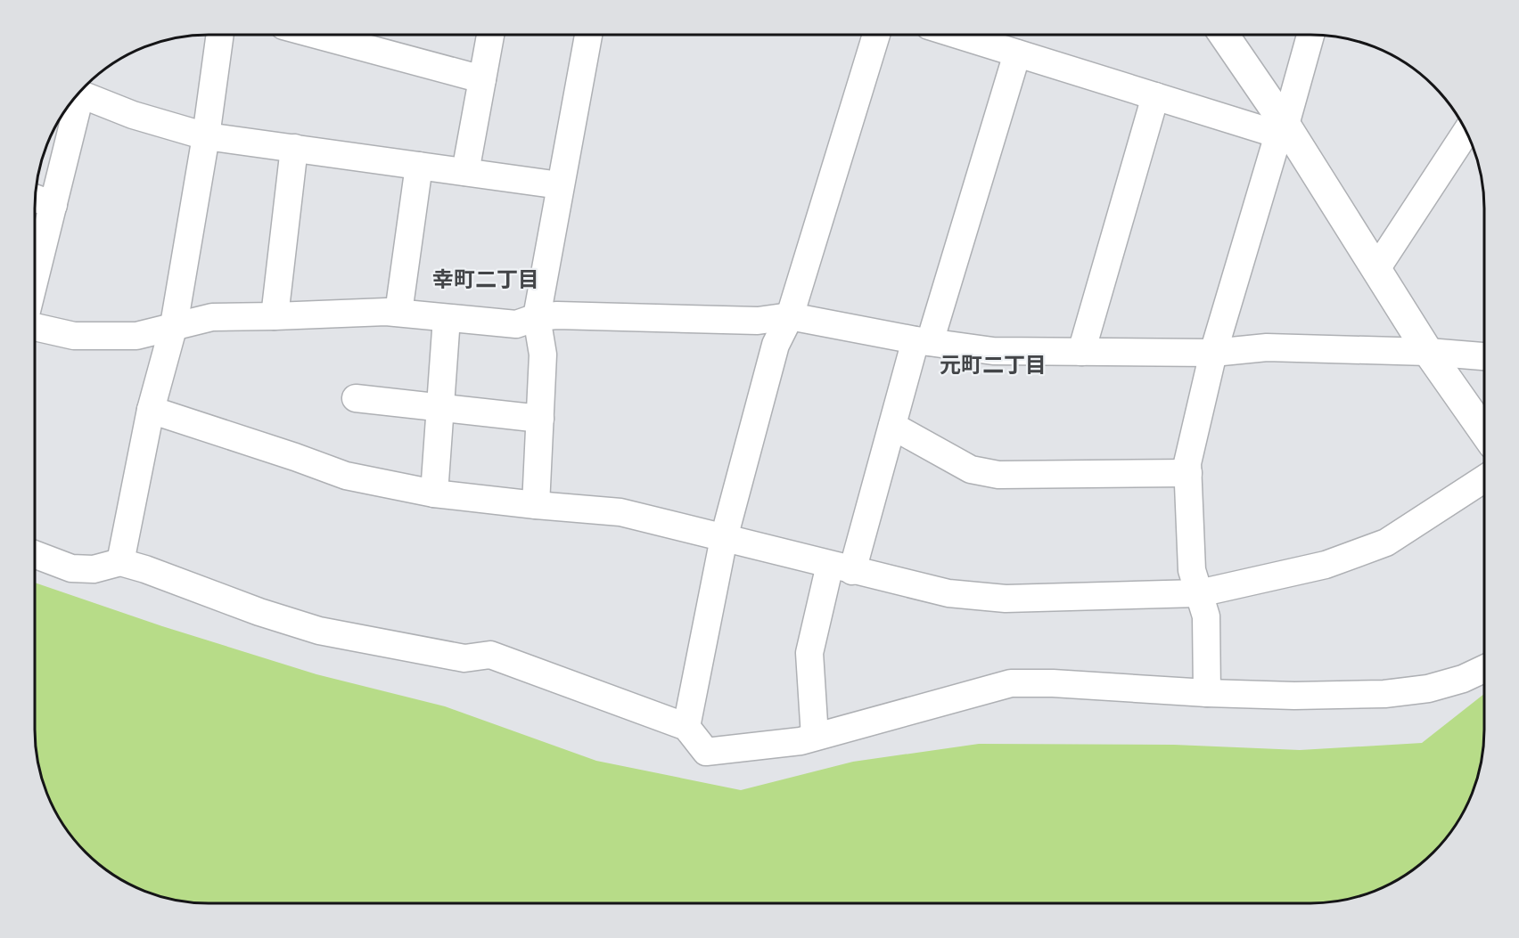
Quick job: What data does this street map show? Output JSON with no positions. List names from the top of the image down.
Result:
{
  "districts": ["幸町二丁目", "元町二丁目"]
}
